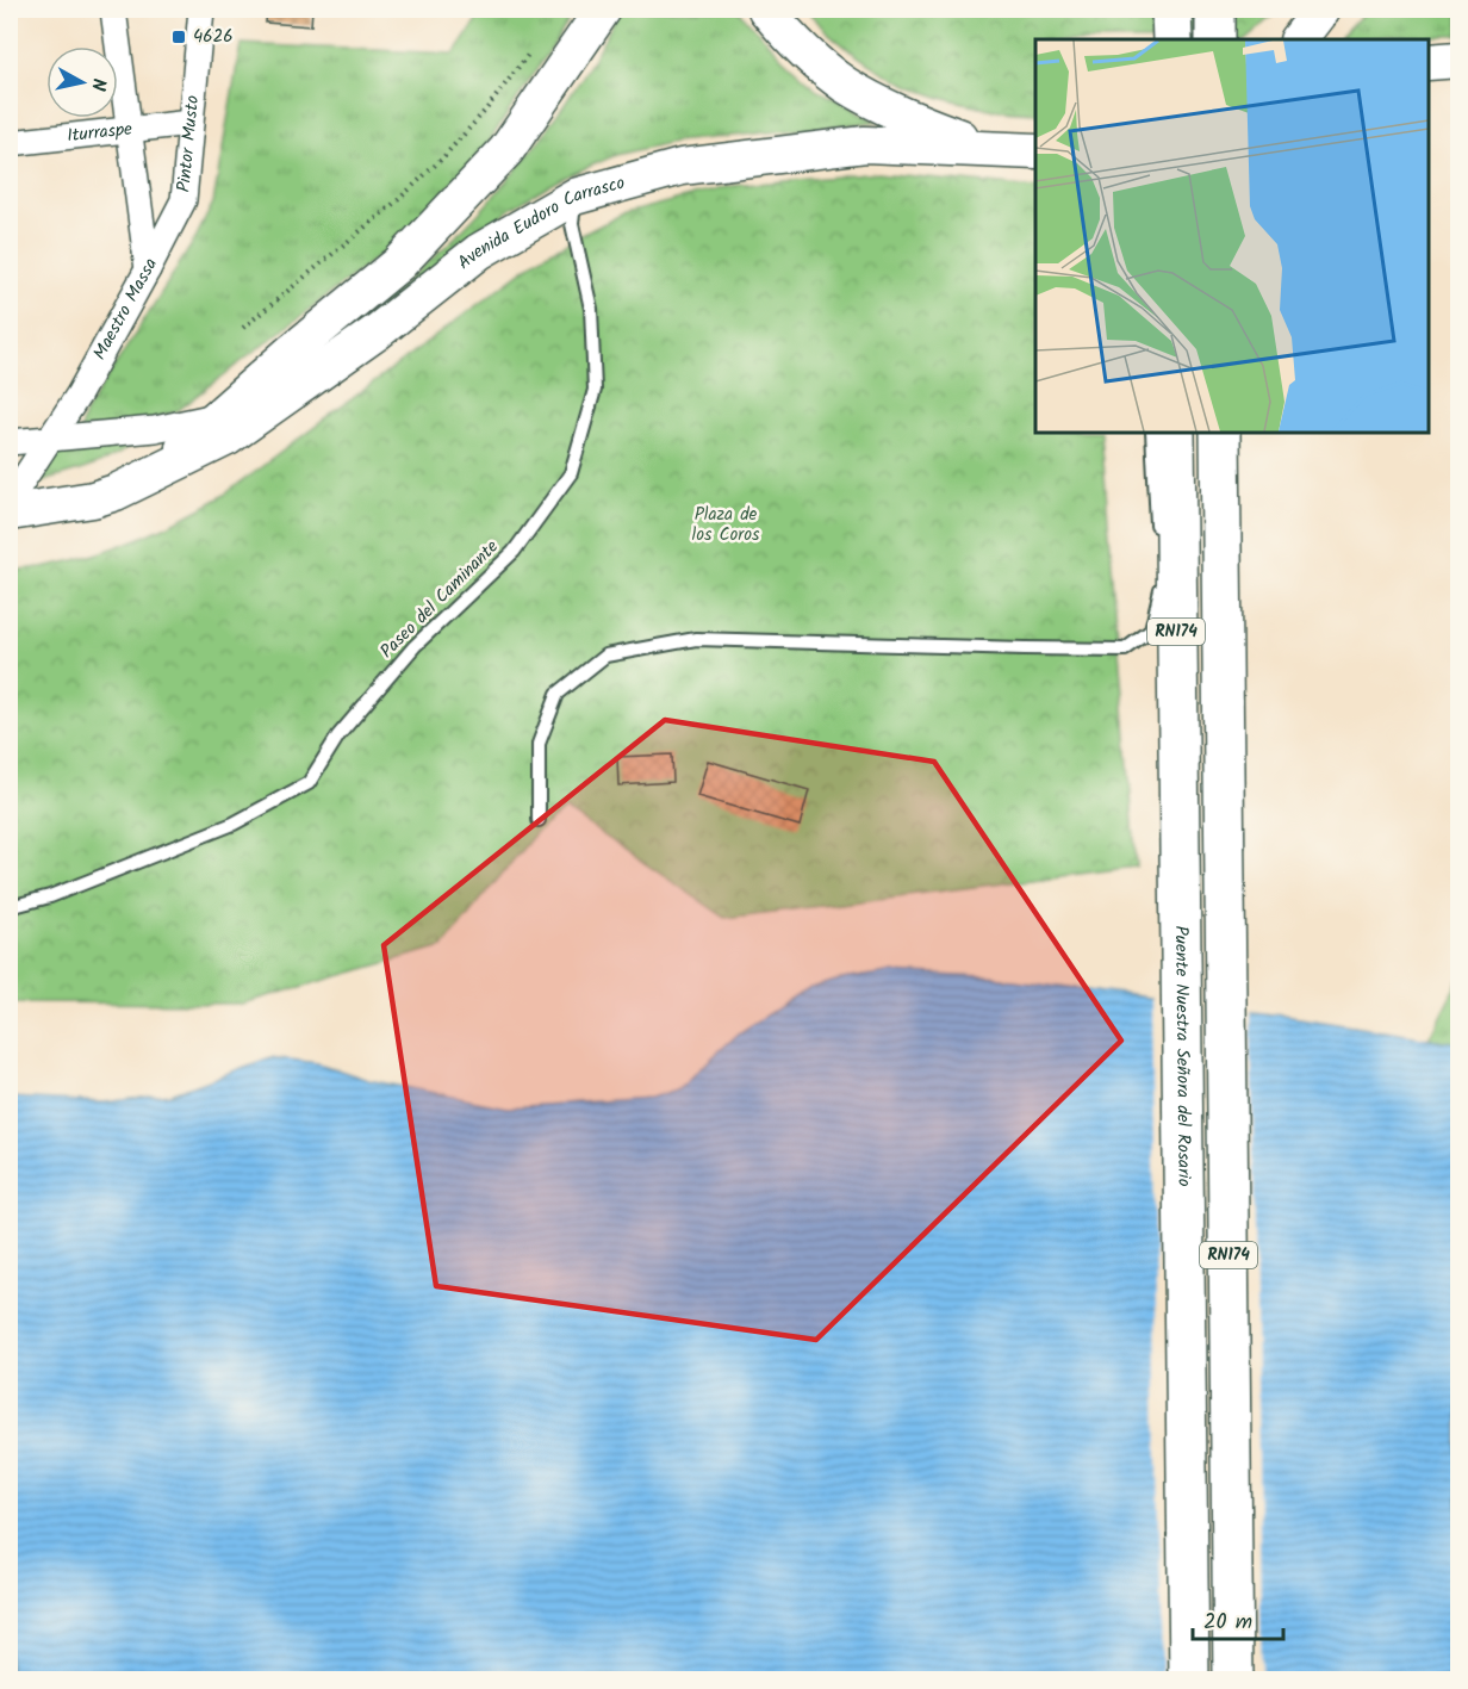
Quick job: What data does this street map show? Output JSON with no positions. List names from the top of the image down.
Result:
{
  "streets": {
    "highway": ["RN174", "Puente Nuestra Señora del Rosario"],
    "main road": ["Avenida Eudoro Carrasco"],
    "street": ["Iturraspe", "Pintor Musto", "Maestro Massa"],
    "lane": ["Paseo del Caminante"]
  },
  "crossings": [
    ["Iturraspe", "Pintor Musto"],
    ["Iturraspe", "Maestro Massa"],
    ["Pintor Musto", "Maestro Massa"],
    ["Avenida Eudoro Carrasco", "Paseo del Caminante"]
  ],
  "parks": ["Plaza de los Coros"],
  "places": {
    "transit": ["4626"]
  },
  "scale_bar": "20 m",
  "north": "right"
}
